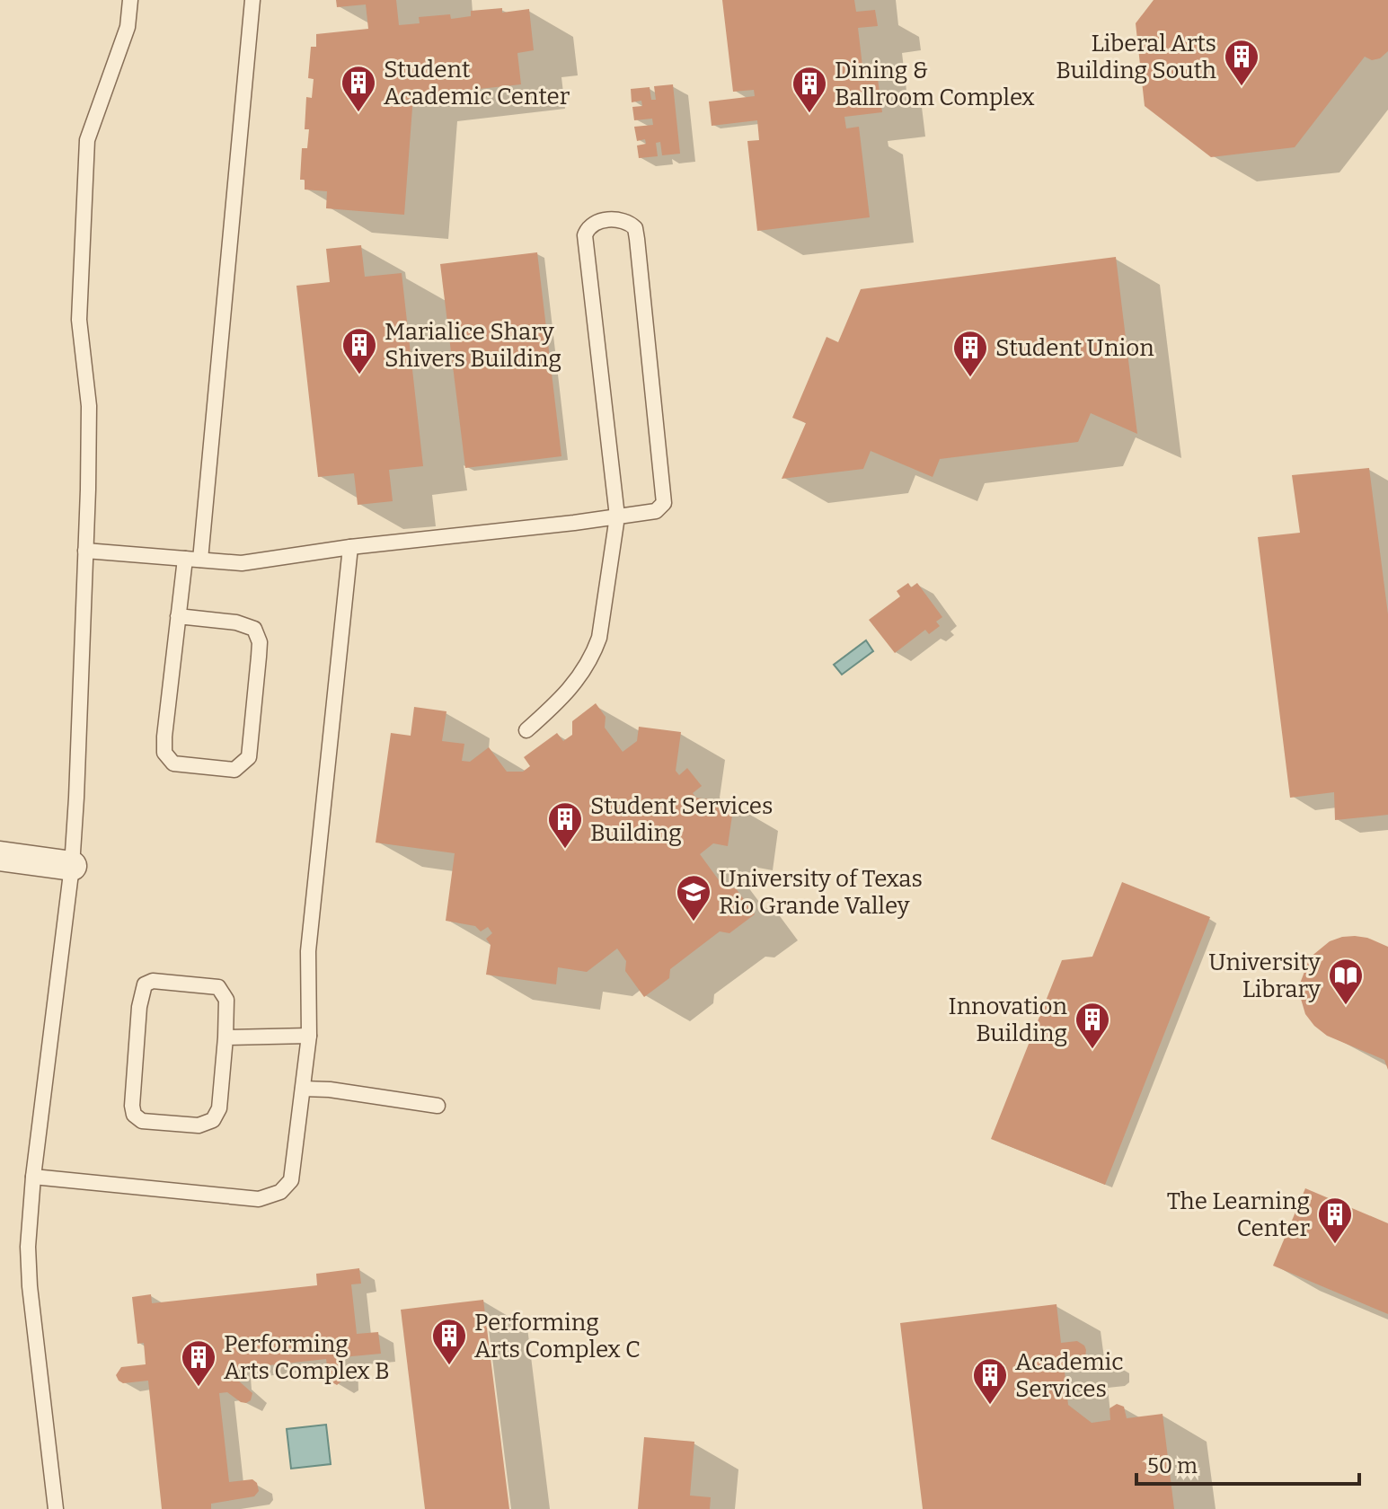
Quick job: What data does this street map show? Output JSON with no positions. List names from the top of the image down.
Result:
{
  "places": {
    "building": [
      "Liberal Arts Building South",
      "Student Academic Center",
      "Dining & Ballroom Complex",
      "Marialice Shary Shivers Building",
      "Student Union",
      "Student Services Building",
      "Innovation Building",
      "The Learning Center",
      "Performing Arts Complex C",
      "Performing Arts Complex B",
      "Academic Services"
    ],
    "school or university": ["University of Texas Rio Grande Valley"],
    "library": ["University Library"]
  },
  "scale_bar": "50 m"
}
